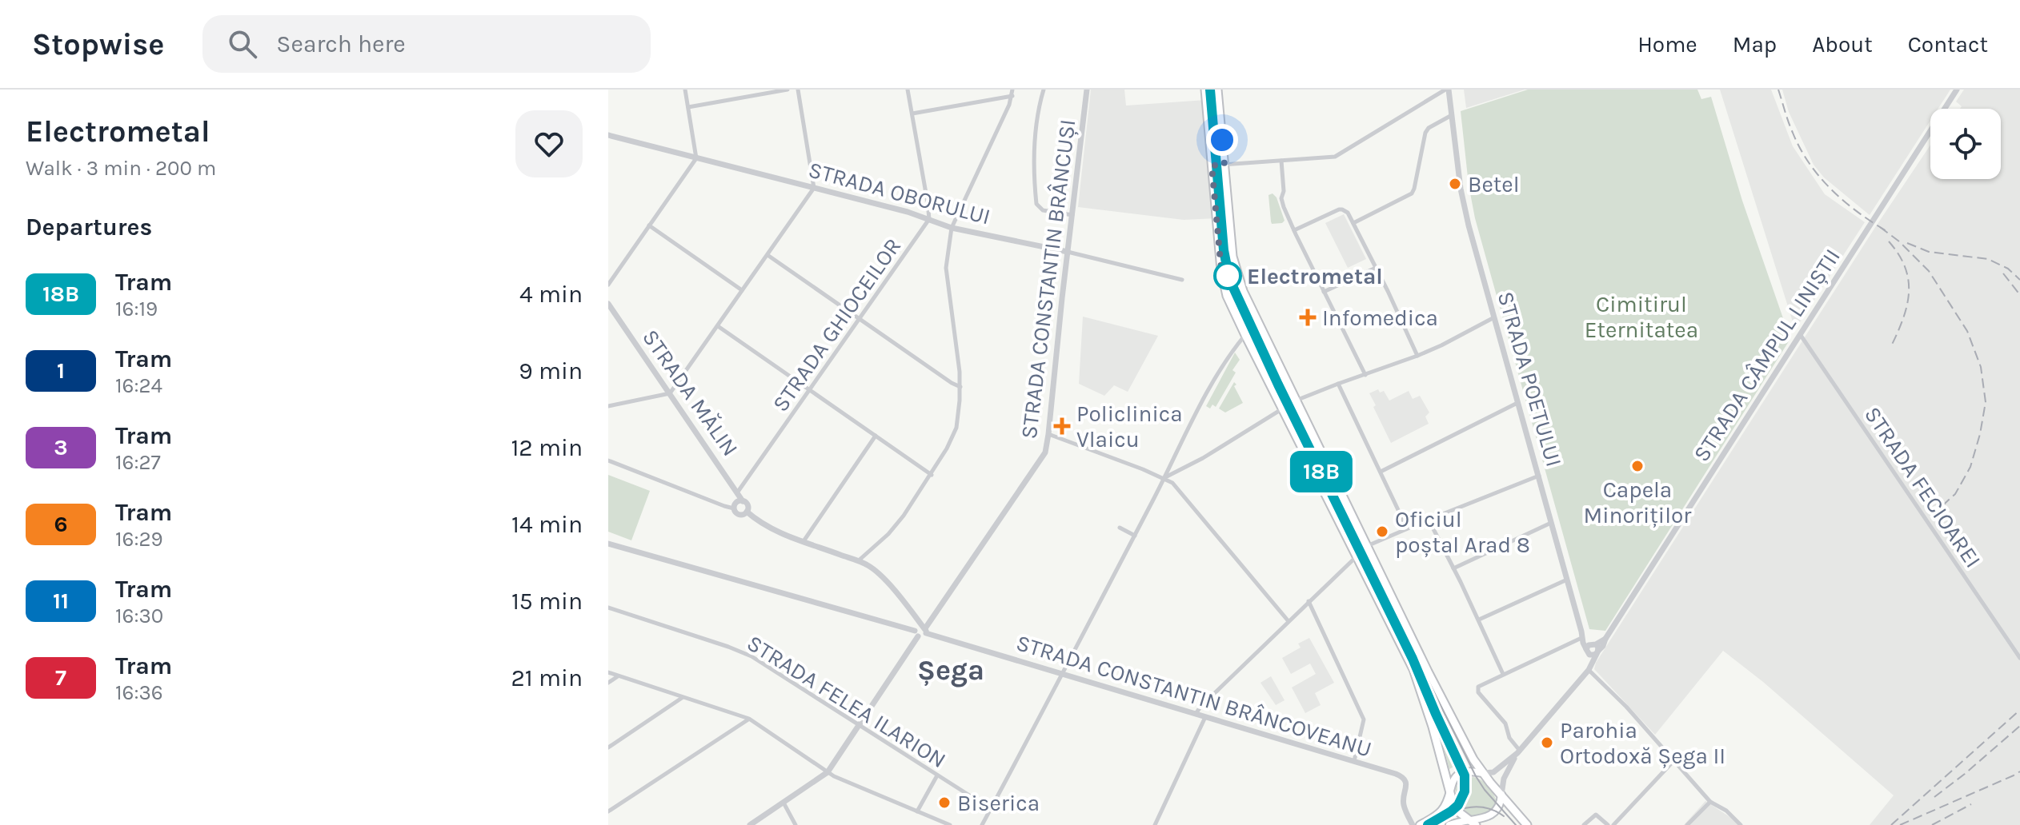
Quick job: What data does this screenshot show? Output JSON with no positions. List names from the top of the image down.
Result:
{
  "streets": {
    "street": [
      "STRADA OBORULUI",
      "STRADA CONSTANTIN BRÂNCUȘI",
      "STRADA GHIOCEILOR",
      "STRADA CÂMPUL LINIȘTII",
      "STRADA POETULUI",
      "STRADA MĂLIN",
      "STRADA FECIOAREI",
      "STRADA CONSTANTIN BRÂNCOVEANU",
      "STRADA FELEA ILARION"
    ]
  },
  "crossings": [
    ["STRADA OBORULUI", "STRADA CONSTANTIN BRÂNCUȘI"],
    ["STRADA OBORULUI", "STRADA GHIOCEILOR"],
    ["STRADA CONSTANTIN BRÂNCUȘI", "STRADA CONSTANTIN BRÂNCOVEANU"],
    ["STRADA CONSTANTIN BRÂNCUȘI", "STRADA FELEA ILARION"],
    ["STRADA GHIOCEILOR", "STRADA MĂLIN"],
    ["STRADA CÂMPUL LINIȘTII", "STRADA FECIOAREI"]
  ],
  "districts": ["Șega"],
  "parks": ["Cimitirul Eternitatea"],
  "places": {
    "other": [
      "Betel",
      "Electrometal",
      "Capela Minoriților",
      "Oficiul poștal Arad 8",
      "Parohia Ortodoxă Șega II",
      "Biserica"
    ],
    "health": ["Infomedica", "Policlinica Vlaicu"]
  },
  "lines": ["tram line 18B"],
  "page": {
    "header": "Stopwise",
    "search": "Search here",
    "nav": [
      "Home",
      "Map",
      "About",
      "Contact"
    ],
    "heading": [
      ["Electrometal", "Walk · 3 min · 200 m"],
      "Departures"
    ],
    "on_map": "18B",
    "list": [
      {
        "mark": "18B",
        "name": "Tram",
        "note": "16:19",
        "value": "4 min"
      },
      {
        "mark": "1",
        "name": "Tram",
        "note": "16:24",
        "value": "9 min"
      },
      {
        "mark": "3",
        "name": "Tram",
        "note": "16:27",
        "value": "12 min"
      },
      {
        "mark": "6",
        "name": "Tram",
        "note": "16:29",
        "value": "14 min"
      },
      {
        "mark": "11",
        "name": "Tram",
        "note": "16:30",
        "value": "15 min"
      },
      {
        "mark": "7",
        "name": "Tram",
        "note": "16:36",
        "value": "21 min"
      }
    ]
  }
}
